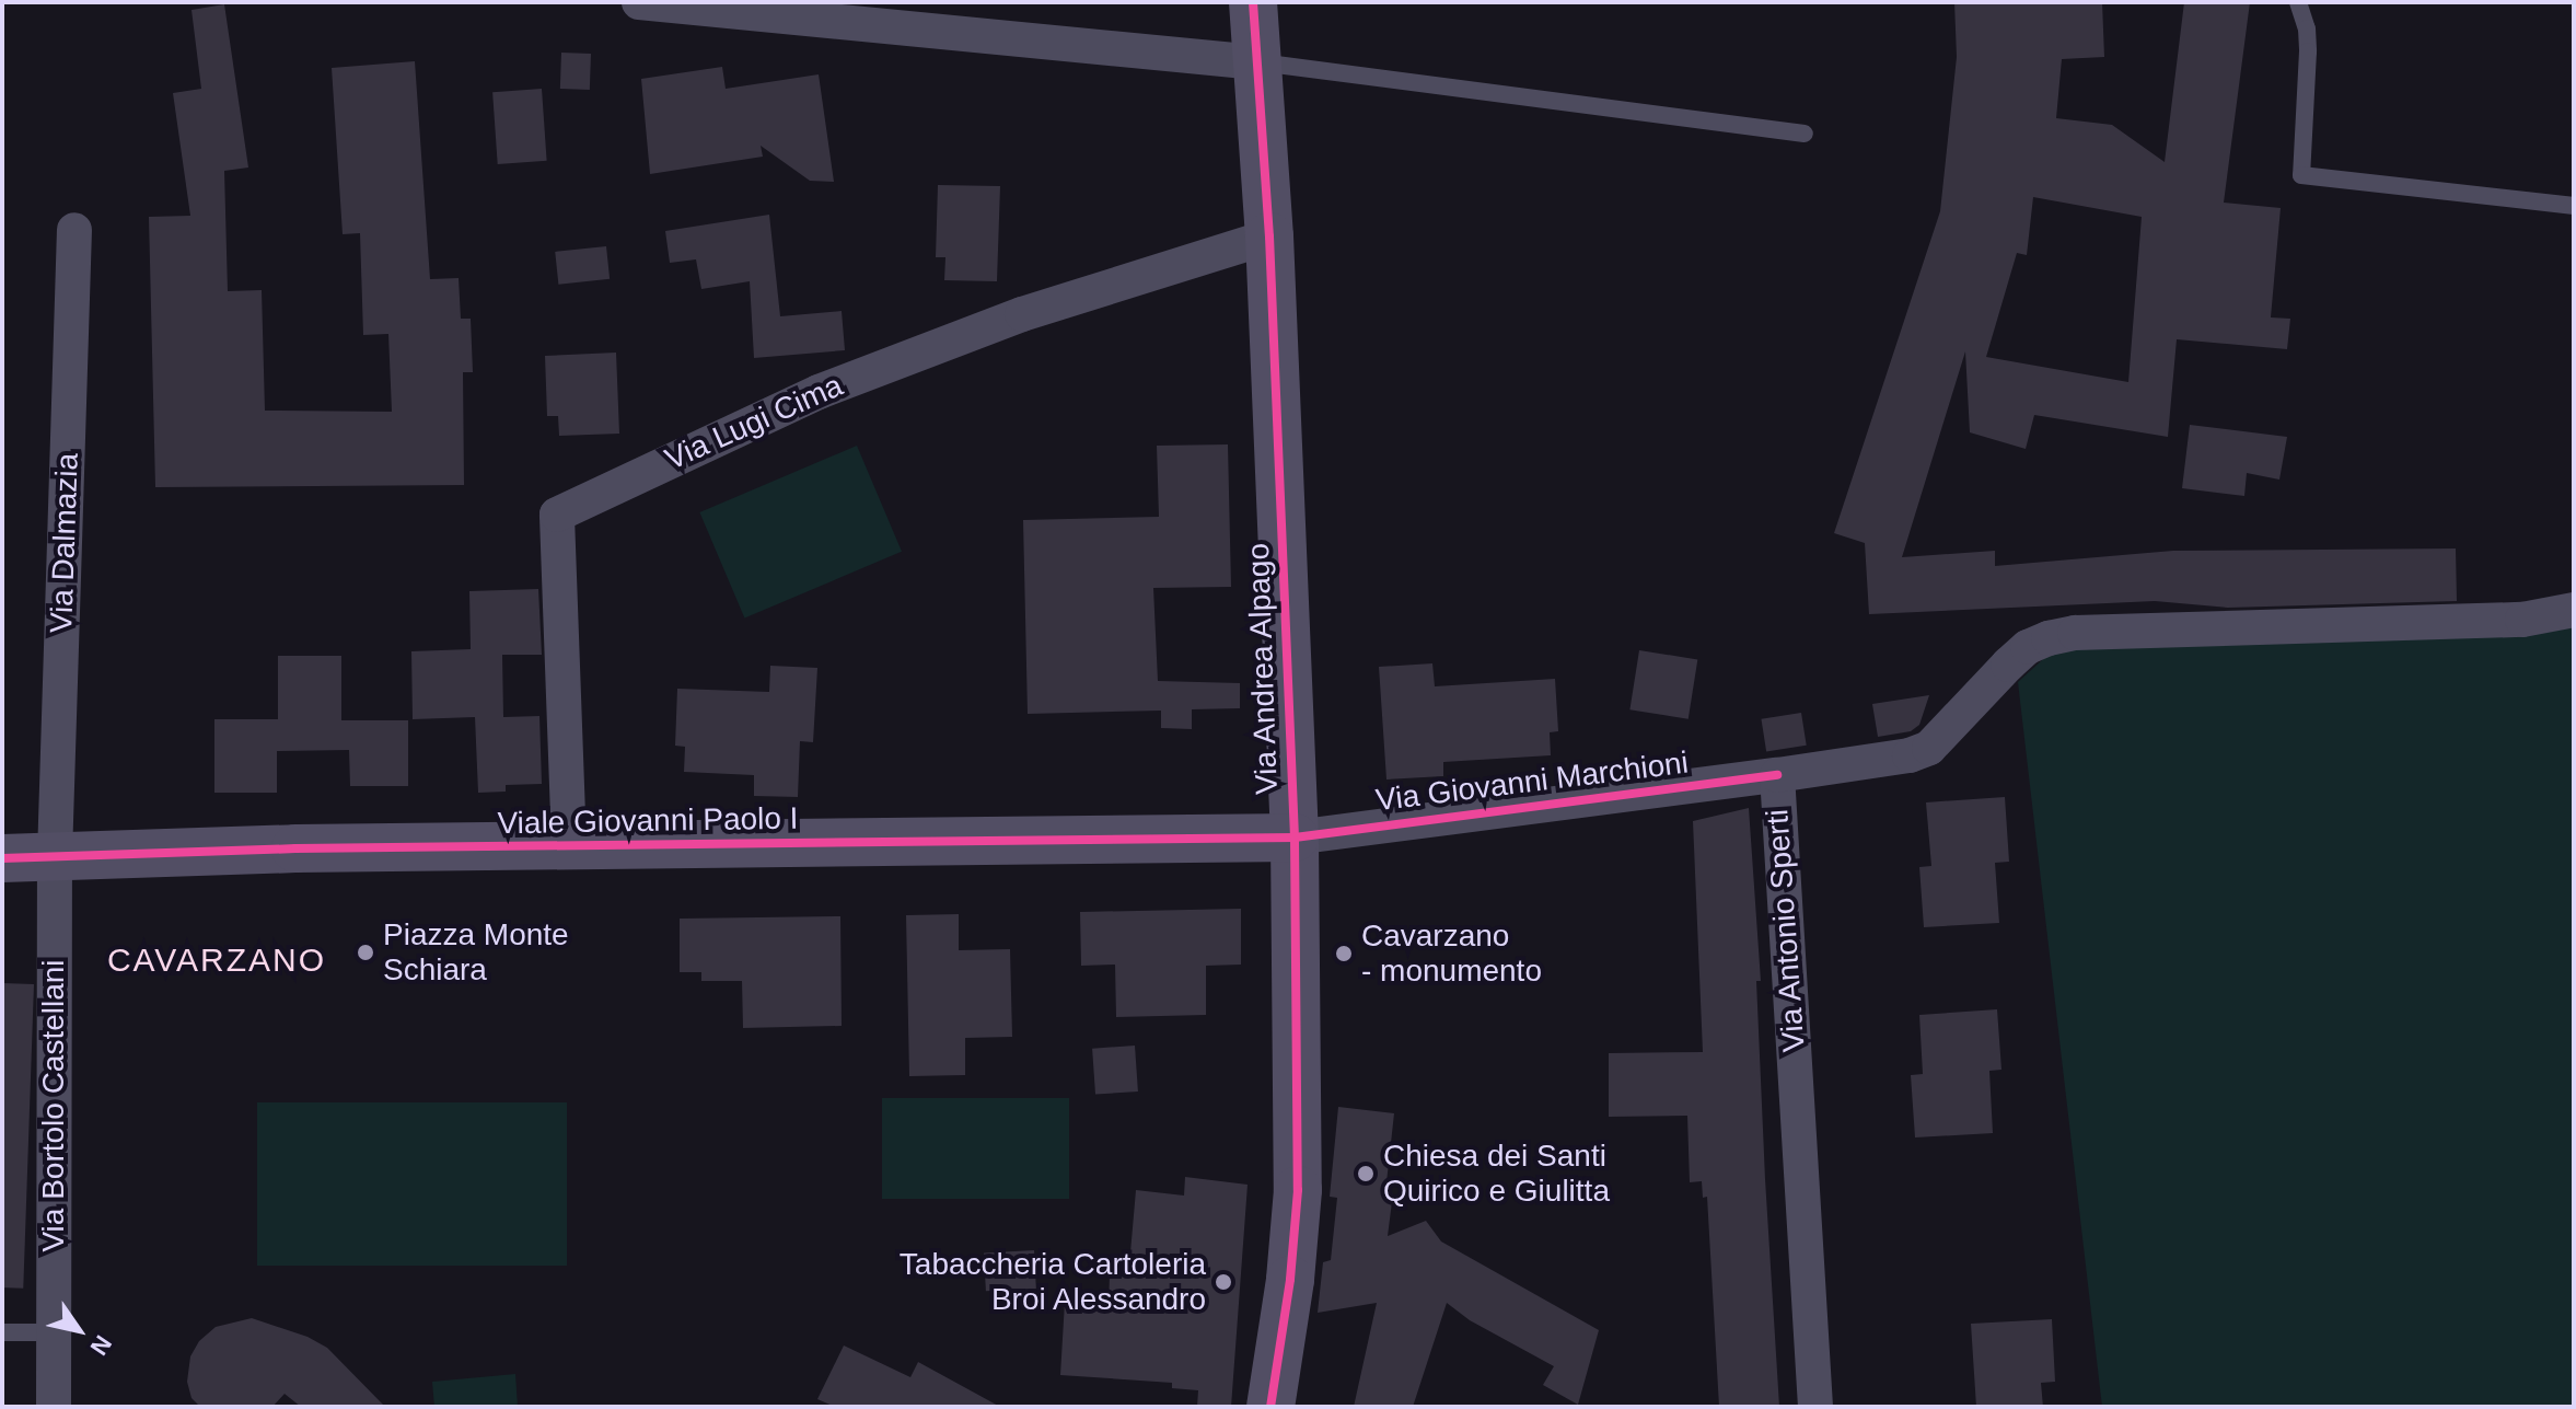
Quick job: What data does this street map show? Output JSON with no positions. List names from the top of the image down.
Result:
{
  "streets": {
    "street": [
      "Via Lugi Cima",
      "Via Dalmazia",
      "Via Andrea Alpago",
      "Via Giovanni Marchioni",
      "Viale Giovanni Paolo I",
      "Via Antonio Sperti",
      "Via Bortolo Castellani"
    ]
  },
  "crossings": [
    ["Via Lugi Cima", "Via Andrea Alpago"],
    ["Via Lugi Cima", "Viale Giovanni Paolo I"],
    ["Via Dalmazia", "Viale Giovanni Paolo I"],
    ["Via Dalmazia", "Via Bortolo Castellani"],
    ["Via Andrea Alpago", "Via Giovanni Marchioni"],
    ["Via Andrea Alpago", "Viale Giovanni Paolo I"],
    ["Via Giovanni Marchioni", "Viale Giovanni Paolo I"],
    ["Via Giovanni Marchioni", "Via Antonio Sperti"],
    ["Viale Giovanni Paolo I", "Via Bortolo Castellani"]
  ],
  "districts": ["CAVARZANO"],
  "places": [
    "Piazza Monte Schiara",
    "Cavarzano - monumento",
    "Chiesa dei Santi Quirico e Giulitta",
    "Tabaccheria Cartoleria Broi Alessandro"
  ],
  "north": "bottom right"
}
